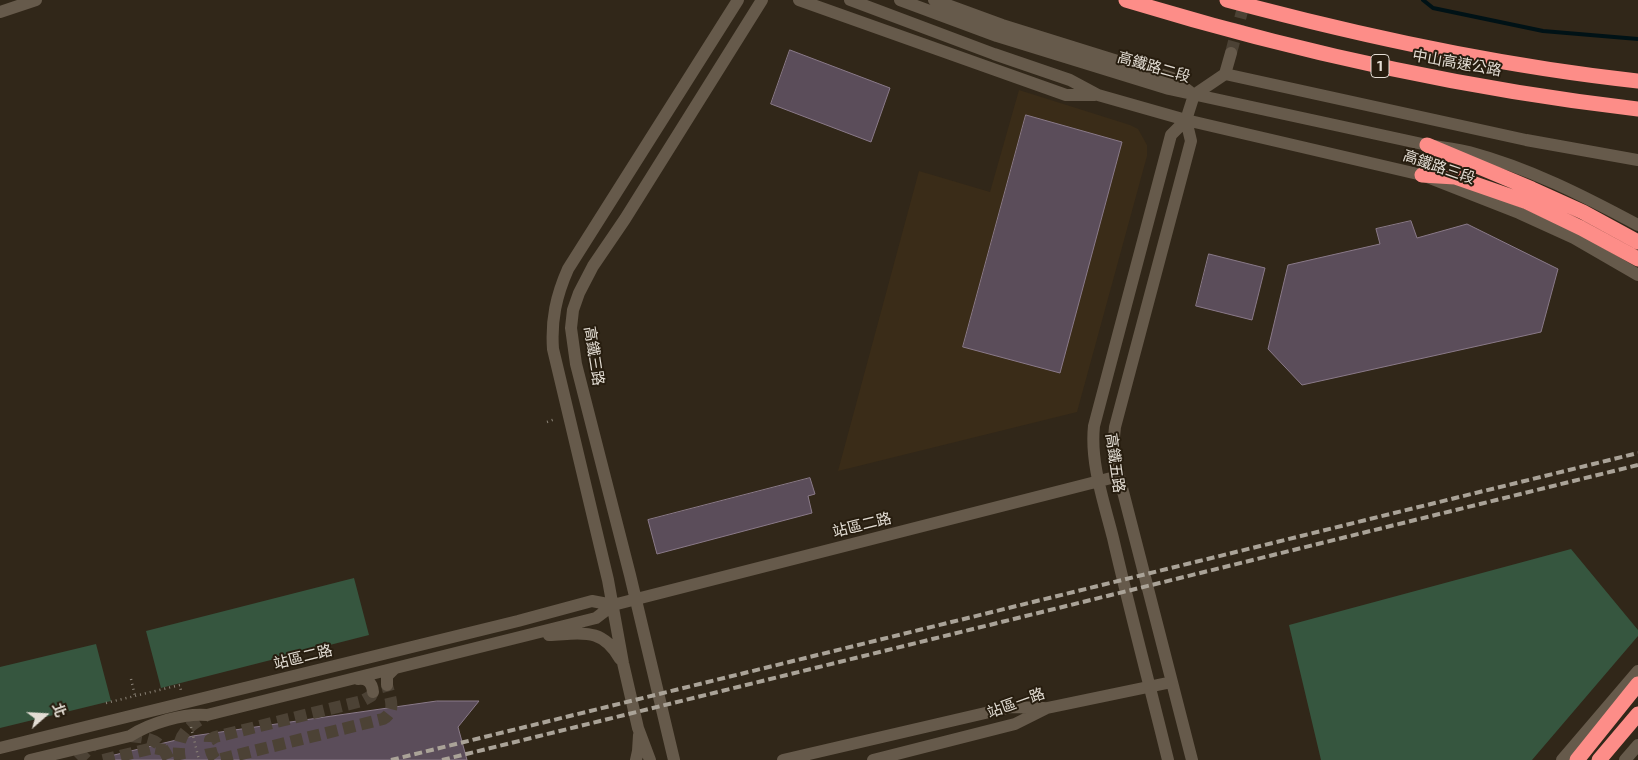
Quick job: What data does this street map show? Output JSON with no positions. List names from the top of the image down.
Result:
{
  "streets": {
    "highway": ["中山高速公路", "1"],
    "street": [
      "高鐵路二段",
      "高鐵路三段",
      "高鐵三路",
      "高鐵五路",
      "站區二路",
      "站區一路"
    ]
  },
  "crossings": [
    ["高鐵路二段", "高鐵路三段"],
    ["高鐵路二段", "高鐵五路"],
    ["高鐵路三段", "高鐵五路"],
    ["高鐵三路", "站區二路"],
    ["高鐵五路", "站區二路"],
    ["高鐵五路", "站區一路"]
  ],
  "north": "right"
}
